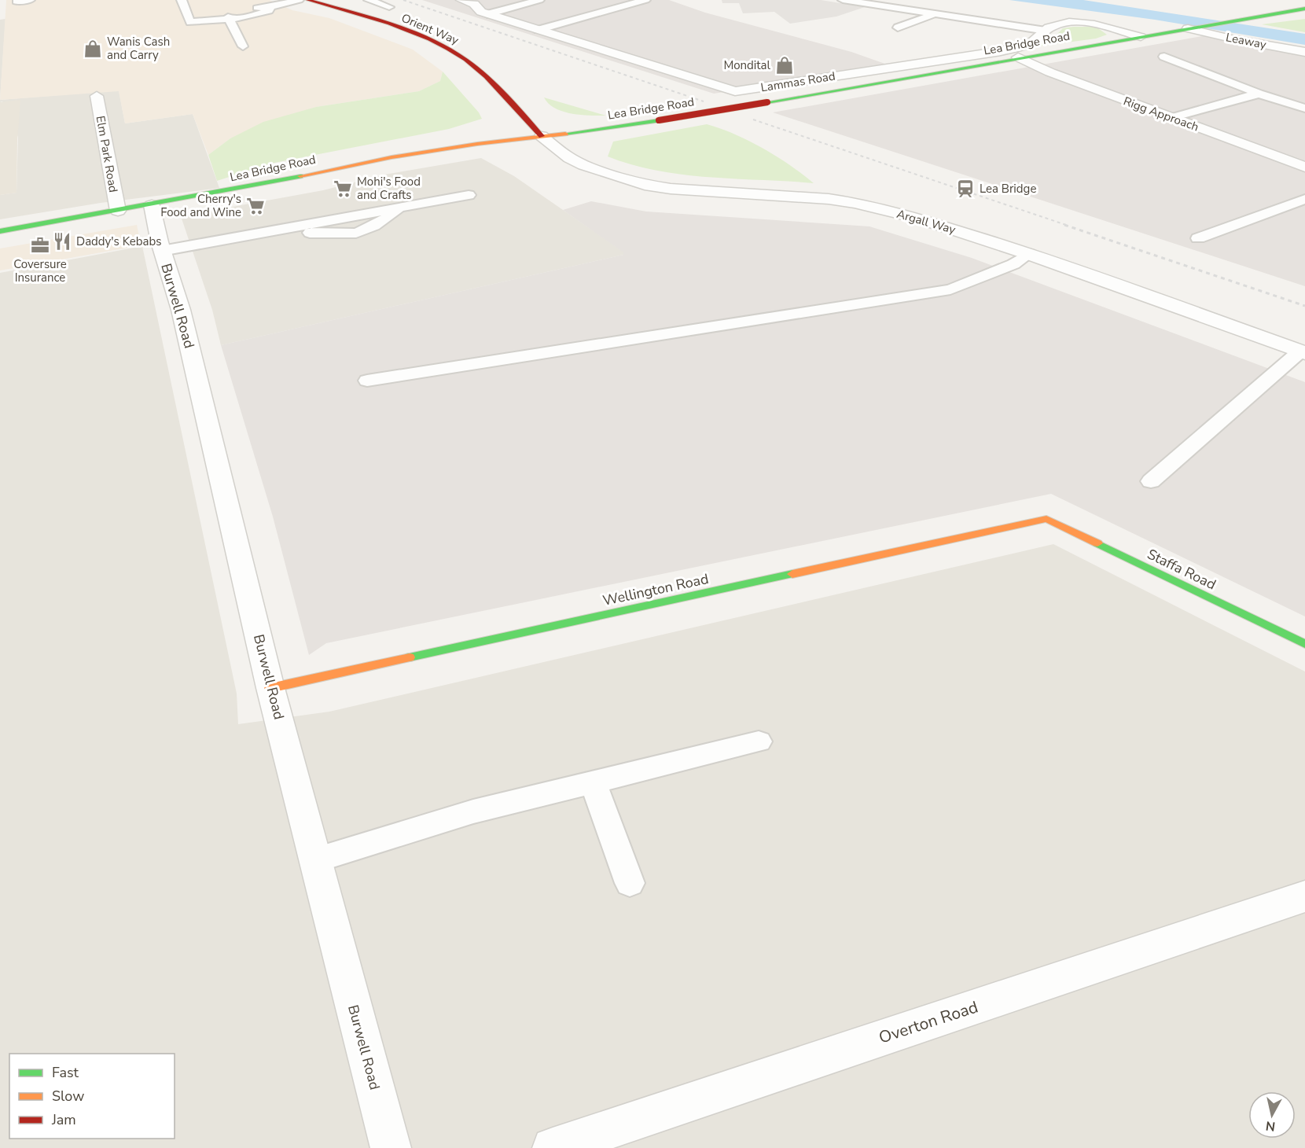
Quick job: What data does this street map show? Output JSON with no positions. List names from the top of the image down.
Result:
{
  "streets": {
    "main road": [
      "Orient Way",
      "Lea Bridge Road",
      "Staffa Road",
      "Wellington Road"
    ],
    "street": [
      "Leaway",
      "Lammas Road",
      "Rigg Approach",
      "Elm Park Road",
      "Argall Way",
      "Burwell Road",
      "Overton Road"
    ]
  },
  "crossings": [
    ["Orient Way", "Lea Bridge Road"],
    ["Orient Way", "Argall Way"],
    ["Leaway", "Lea Bridge Road"],
    ["Lea Bridge Road", "Lammas Road"],
    ["Lea Bridge Road", "Rigg Approach"],
    ["Lea Bridge Road", "Elm Park Road"],
    ["Lea Bridge Road", "Argall Way"],
    ["Lea Bridge Road", "Burwell Road"],
    ["Burwell Road", "Wellington Road"],
    ["Staffa Road", "Wellington Road"]
  ],
  "places": {
    "shop": ["Wanis Cash and Carry", "Mondital"],
    "supermarket": ["Mohi's Food and Crafts", "Cherry's Food and Wine"],
    "station": ["Lea Bridge"],
    "restaurant": ["Daddy's Kebabs"],
    "office": ["Coversure Insurance"]
  },
  "legend": ["Fast", "Slow", "Jam"],
  "north": "bottom"
}
